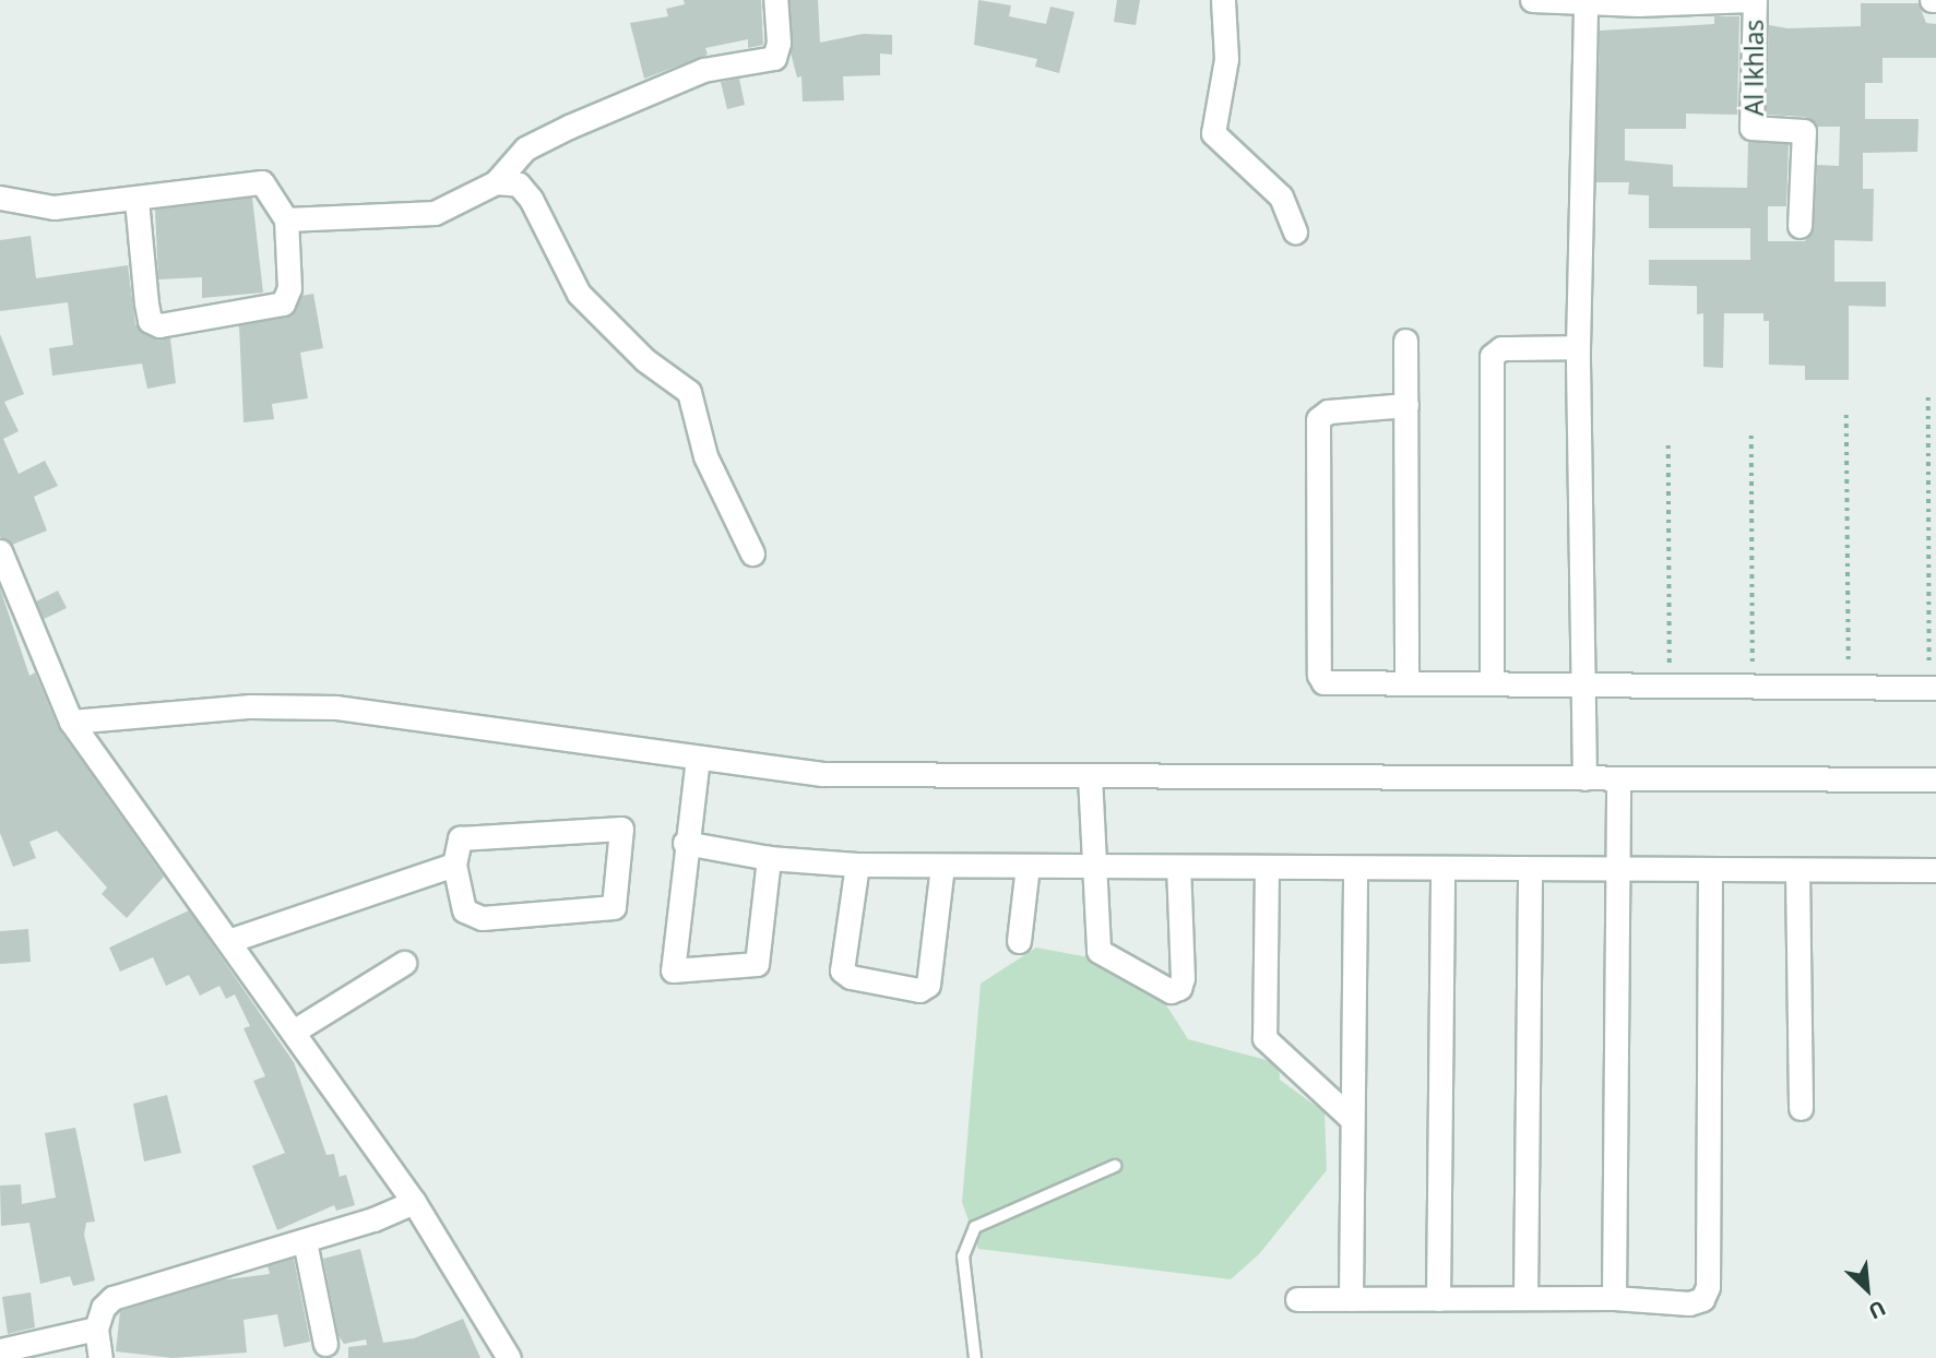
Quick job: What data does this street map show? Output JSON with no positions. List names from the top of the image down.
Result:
{
  "streets": {
    "street": ["Al Ikhlas"]
  },
  "north": "bottom right"
}
